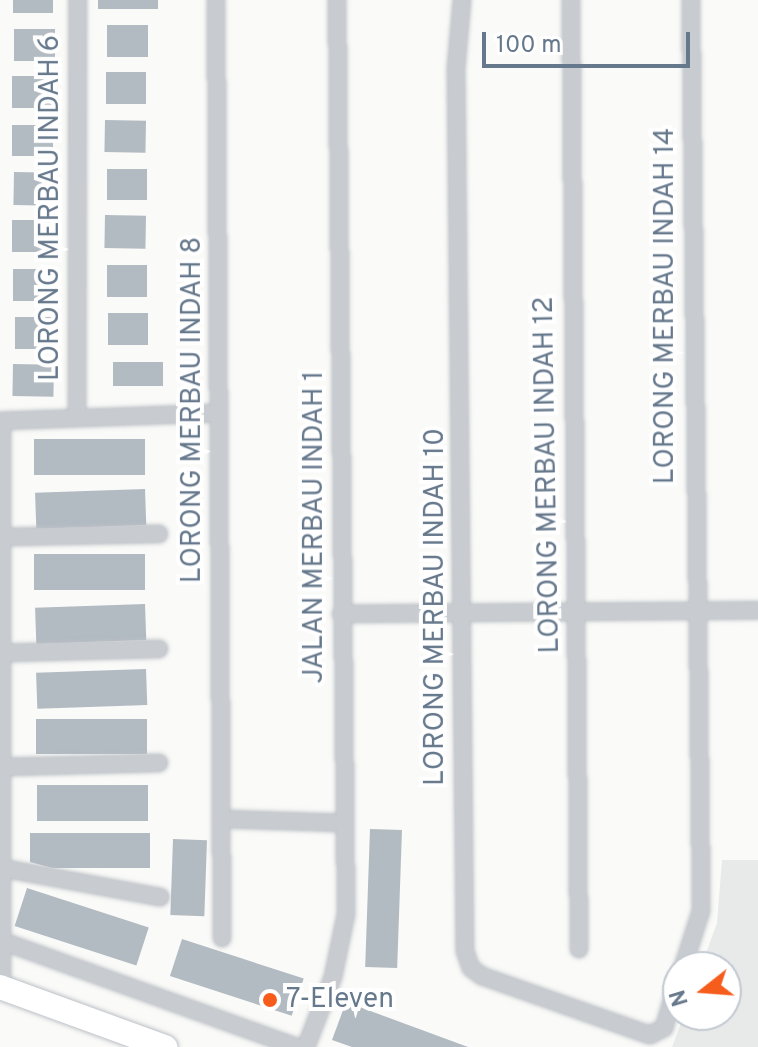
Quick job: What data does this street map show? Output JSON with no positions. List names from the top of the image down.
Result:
{
  "streets": {
    "street": [
      "LORONG MERBAU INDAH 6",
      "LORONG MERBAU INDAH 14",
      "LORONG MERBAU INDAH 8",
      "LORONG MERBAU INDAH 12",
      "JALAN MERBAU INDAH 1",
      "LORONG MERBAU INDAH 10"
    ]
  },
  "places": ["7-Eleven"],
  "scale_bar": "100 m",
  "north": "left"
}
